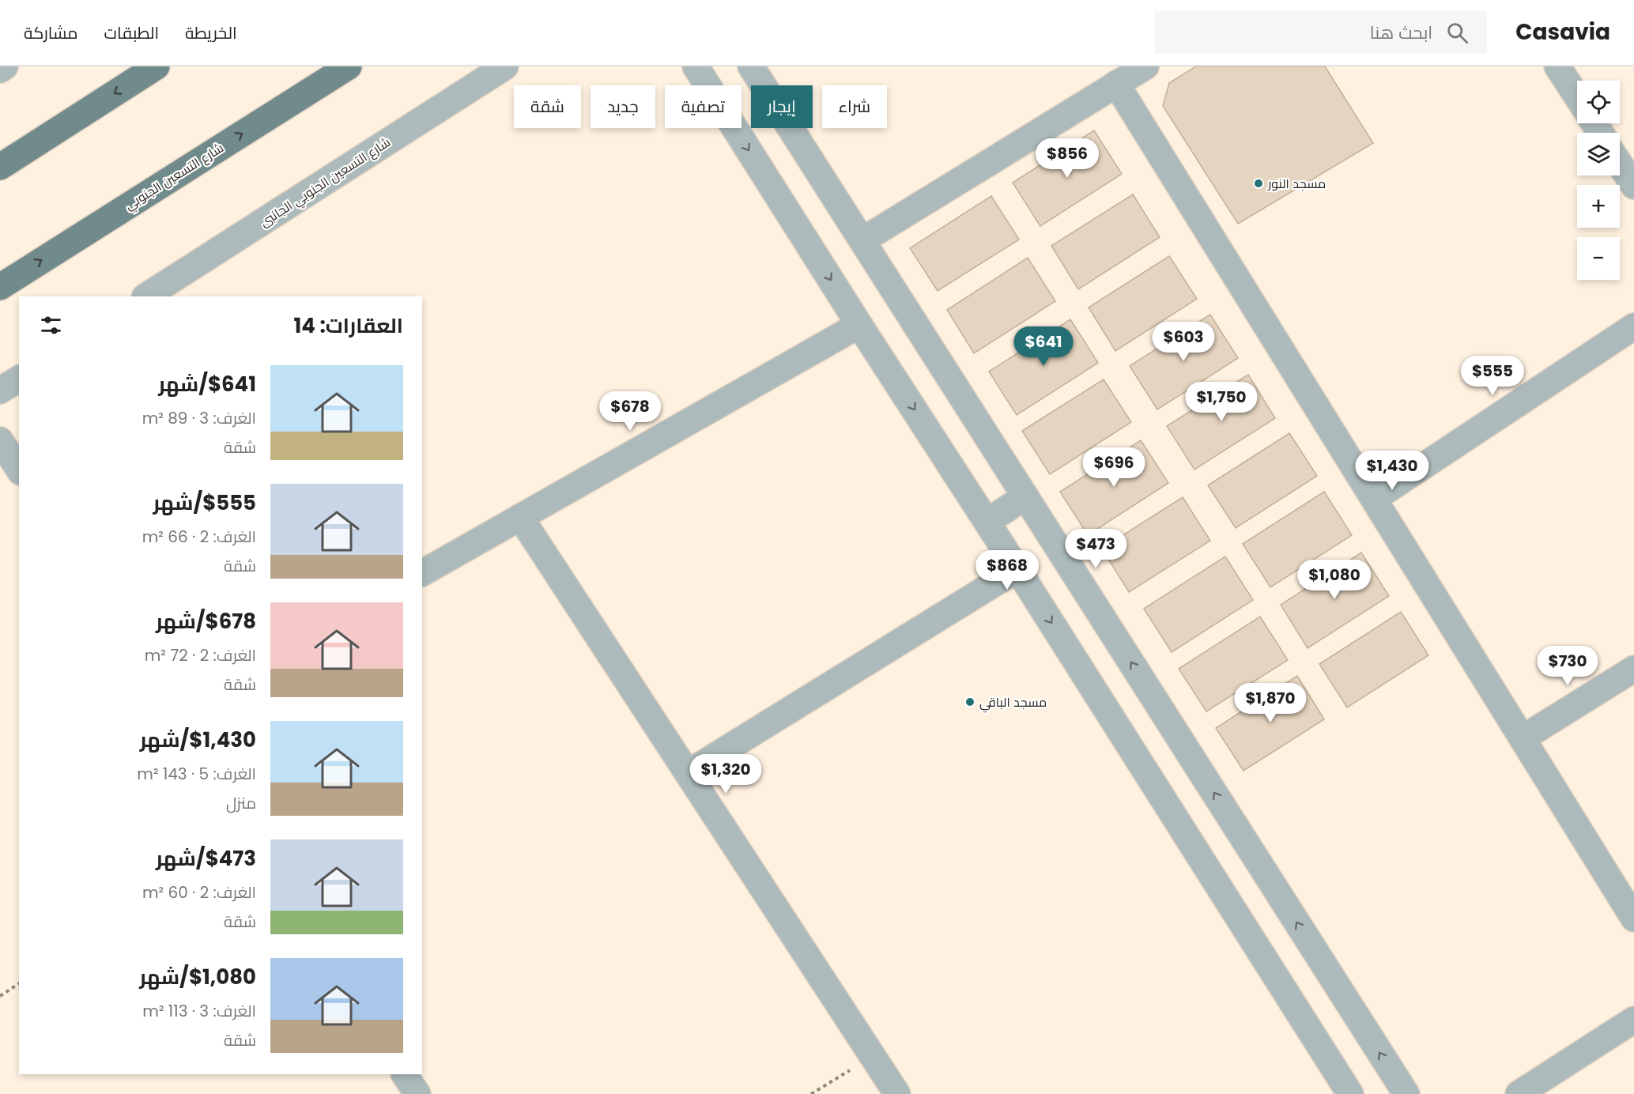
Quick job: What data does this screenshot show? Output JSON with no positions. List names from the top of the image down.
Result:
{
  "streets": {
    "main road": ["شارع التسعين الجنوبي"],
    "street": ["شارع التسعين الجنوبي الجانبى"]
  },
  "places": ["مسجد النور", "مسجد الباقي"],
  "page": {
    "header": "Casavia",
    "search": "ابحث هنا",
    "nav": ["الخريطة", "الطبقات", "مشاركة"],
    "map_buttons": ["+", "−"],
    "chip": [
      "شراء",
      "إيجار",
      "تصفية",
      "جديد",
      "شقة"
    ],
    "price": [
      "$856",
      "$603",
      "$641",
      "$555",
      "$1,750",
      "$678",
      "$696",
      "$1,430",
      "$473",
      "$868",
      "$1,080",
      "$730",
      "$1,870",
      "$1,320"
    ],
    "heading": "العقارات: 14",
    "list": [
      {
        "name": "$641/شهر",
        "note": "الغرف: 3 · 89 m² · شقة"
      },
      {
        "name": "$555/شهر",
        "note": "الغرف: 2 · 66 m² · شقة"
      },
      {
        "name": "$678/شهر",
        "note": "الغرف: 2 · 72 m² · شقة"
      },
      {
        "name": "$1,430/شهر",
        "note": "الغرف: 5 · 143 m² · منزل"
      },
      {
        "name": "$473/شهر",
        "note": "الغرف: 2 · 60 m² · شقة"
      },
      {
        "name": "$1,080/شهر",
        "note": "الغرف: 3 · 113 m² · شقة"
      }
    ]
  }
}
